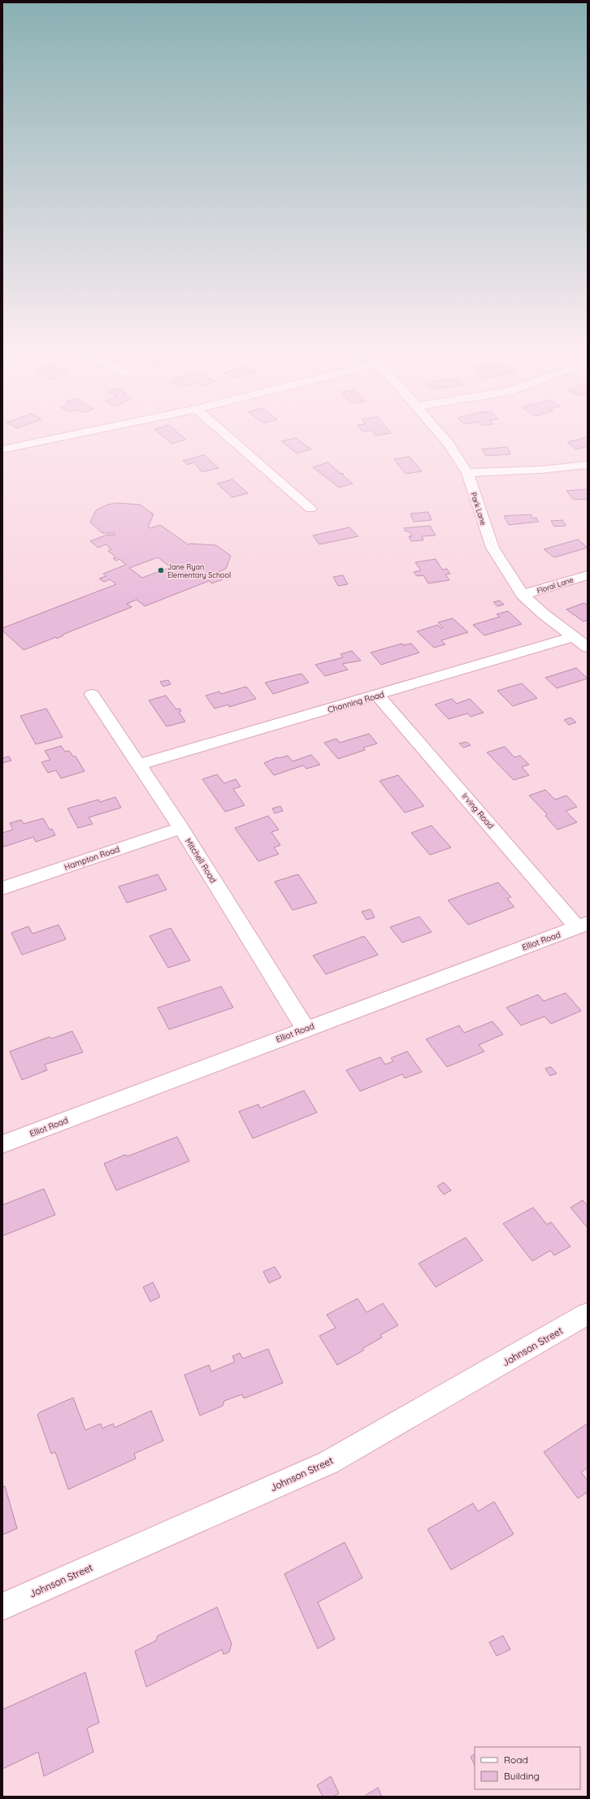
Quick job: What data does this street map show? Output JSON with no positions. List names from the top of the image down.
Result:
{
  "streets": {
    "street": [
      "Park Lane",
      "Floral Lane",
      "Channing Road",
      "Irving Road",
      "Hampton Road",
      "Mitchell Road",
      "Elliot Road",
      "Johnson Street"
    ]
  },
  "crossings": [
    ["Park Lane", "Floral Lane"],
    ["Park Lane", "Channing Road"],
    ["Channing Road", "Irving Road"],
    ["Channing Road", "Mitchell Road"],
    ["Irving Road", "Elliot Road"],
    ["Hampton Road", "Mitchell Road"],
    ["Mitchell Road", "Elliot Road"]
  ],
  "places": ["Jane Ryan Elementary School"],
  "legend": ["Road", "Building"]
}
